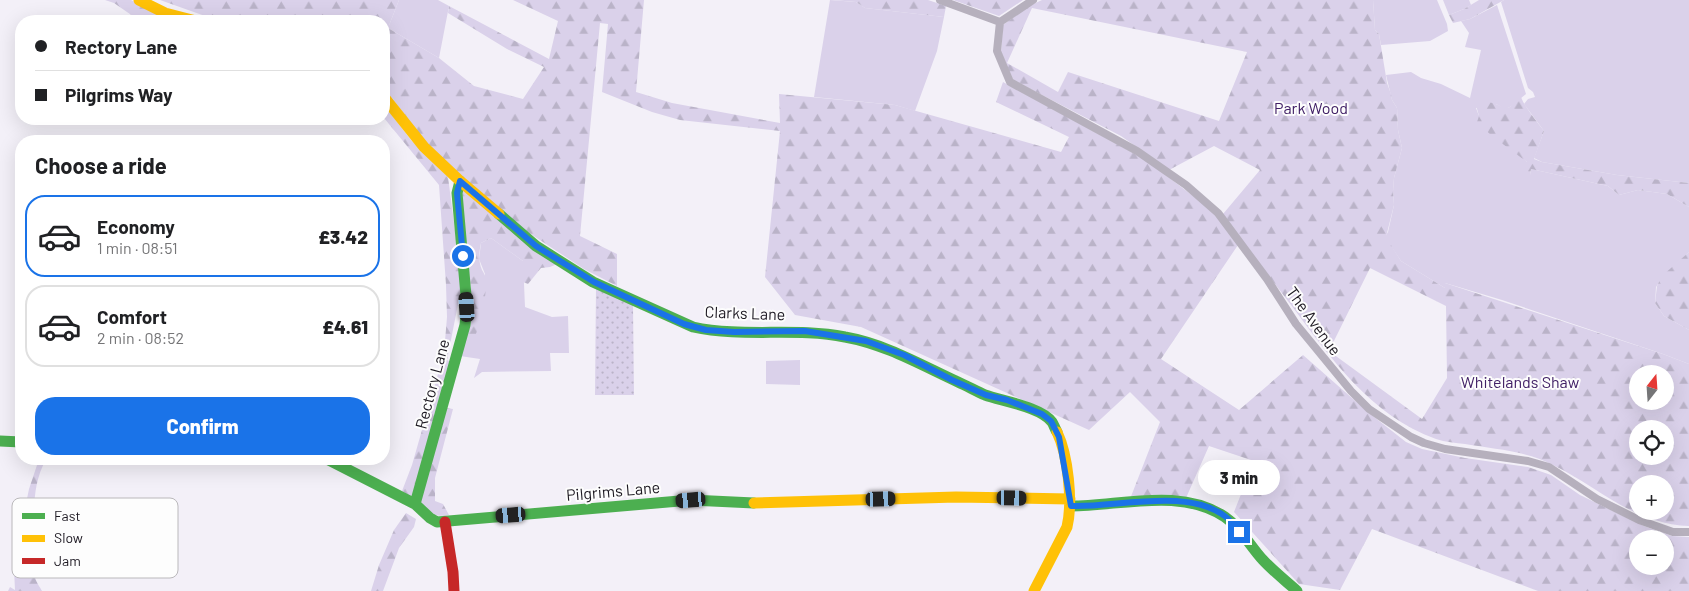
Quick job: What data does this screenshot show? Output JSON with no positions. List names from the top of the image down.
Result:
{
  "streets": {
    "street": [
      "Clarks Lane",
      "The Avenue",
      "Rectory Lane",
      "Pilgrims Lane"
    ]
  },
  "crossings": [
    ["Clarks Lane", "Rectory Lane"],
    ["Clarks Lane", "Pilgrims Lane"]
  ],
  "parks": ["Park Wood", "Whitelands Shaw"],
  "legend": ["Fast", "Slow", "Jam"],
  "north": "top",
  "page": {
    "banner": ["Rectory Lane", "Pilgrims Way"],
    "heading": "Choose a ride",
    "list": [
      {
        "name": "Economy",
        "note": "1 min · 08:51",
        "value": "£3.42"
      },
      {
        "name": "Comfort",
        "note": "2 min · 08:52",
        "value": "£4.61"
      }
    ],
    "map_buttons": ["+", "−"],
    "buttons": "Confirm",
    "bubble": "3 min"
  }
}
